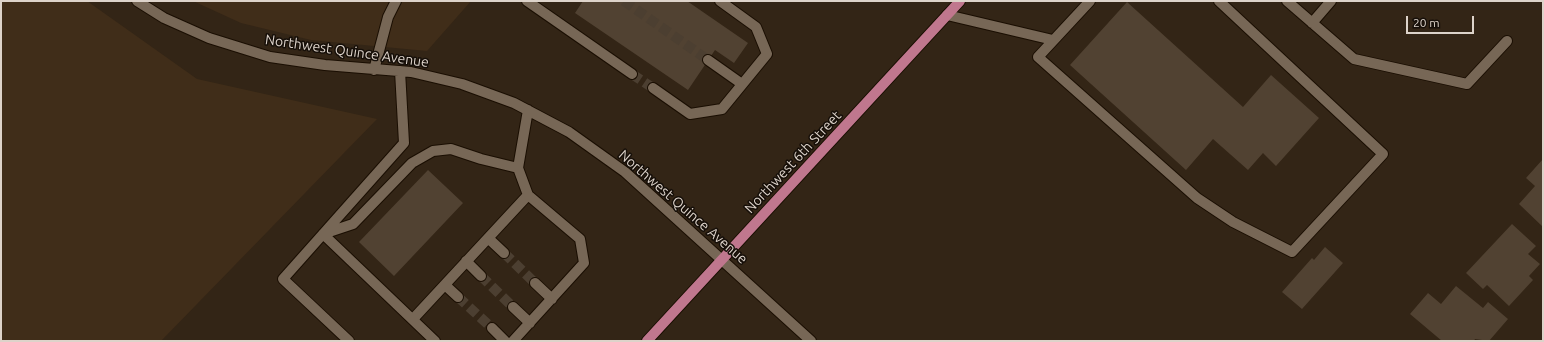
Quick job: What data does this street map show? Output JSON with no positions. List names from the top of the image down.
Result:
{
  "streets": {
    "main road": ["Northwest 6th Street"],
    "street": ["Northwest Quince Avenue"]
  },
  "crossings": [
    ["Northwest Quince Avenue", "Northwest 6th Street"]
  ],
  "scale_bar": "20 m"
}
